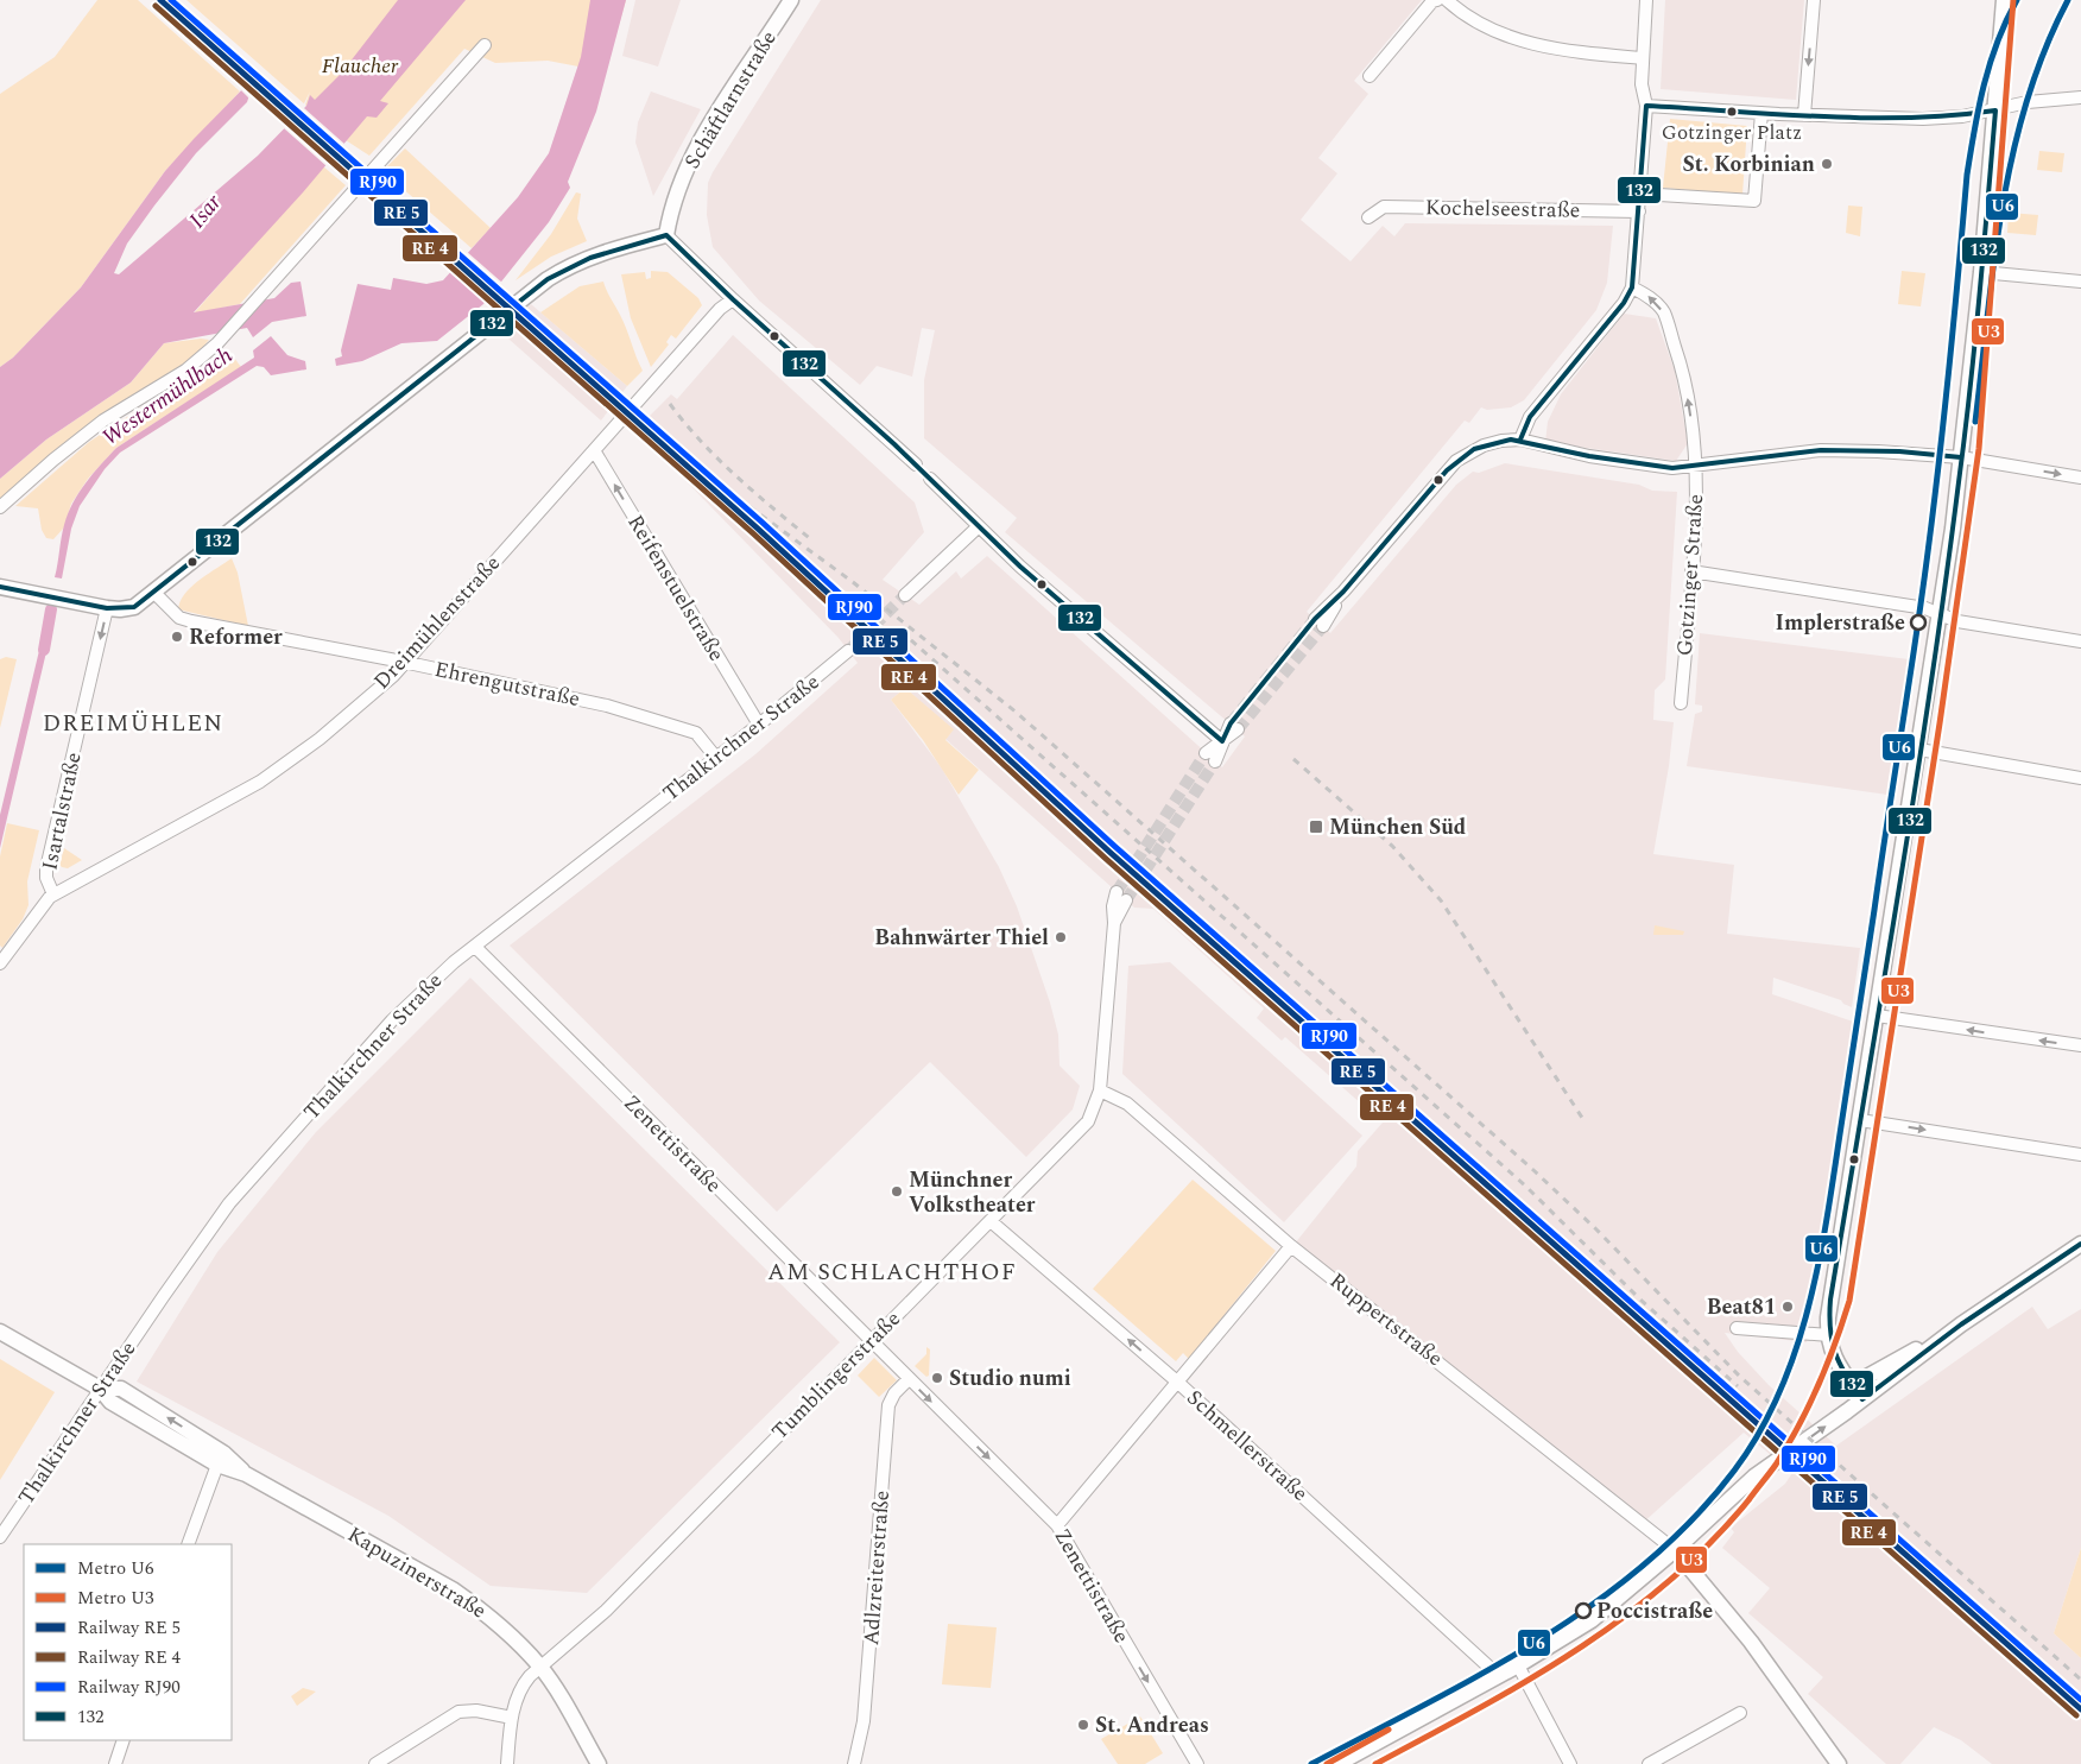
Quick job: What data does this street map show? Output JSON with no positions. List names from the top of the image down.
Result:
{
  "streets": {
    "main road": ["Schäftlarnstraße", "Kapuzinerstraße"],
    "street": [
      "Kochelseestraße",
      "Gotzinger Straße",
      "Reifenstuelstraße",
      "Dreimühlenstraße",
      "Ehrengutstraße",
      "Thalkirchner Straße",
      "Isartalstraße",
      "Zenettistraße",
      "Ruppertstraße",
      "Tumblingerstraße",
      "Schmellerstraße",
      "Adlzreiterstraße"
    ]
  },
  "crossings": [
    ["Reifenstuelstraße", "Dreimühlenstraße"],
    ["Reifenstuelstraße", "Thalkirchner Straße"],
    ["Dreimühlenstraße", "Ehrengutstraße"],
    ["Dreimühlenstraße", "Isartalstraße"],
    ["Ehrengutstraße", "Thalkirchner Straße"],
    ["Thalkirchner Straße", "Zenettistraße"],
    ["Thalkirchner Straße", "Kapuzinerstraße"],
    ["Zenettistraße", "Tumblingerstraße"],
    ["Zenettistraße", "Adlzreiterstraße"],
    ["Ruppertstraße", "Tumblingerstraße"],
    ["Tumblingerstraße", "Schmellerstraße"],
    ["Tumblingerstraße", "Kapuzinerstraße"]
  ],
  "one_way": [
    "Gotzinger Straße",
    "Reifenstuelstraße",
    "Isartalstraße",
    "Zenettistraße",
    "Schmellerstraße"
  ],
  "districts": ["DREIMÜHLEN", "AM SCHLACHTHOF"],
  "water": ["Isar", "Westermühlbach"],
  "parks": ["Flaucher"],
  "places": {
    "other": [
      "Gotzinger Platz",
      "St. Korbinian",
      "Implerstraße",
      "Reformer",
      "Bahnwärter Thiel",
      "Münchner Volkstheater",
      "Beat81",
      "Studio numi",
      "Poccistraße",
      "St. Andreas"
    ],
    "transit": ["München Süd"]
  },
  "lines": [
    "metro line U6",
    "metro line U3",
    "rail line RJ90",
    "transit line 132"
  ],
  "legend": [
    "Metro U6",
    "Metro U3",
    "Railway RE 5",
    "Railway RE 4",
    "Railway RJ90",
    "132"
  ]
}
